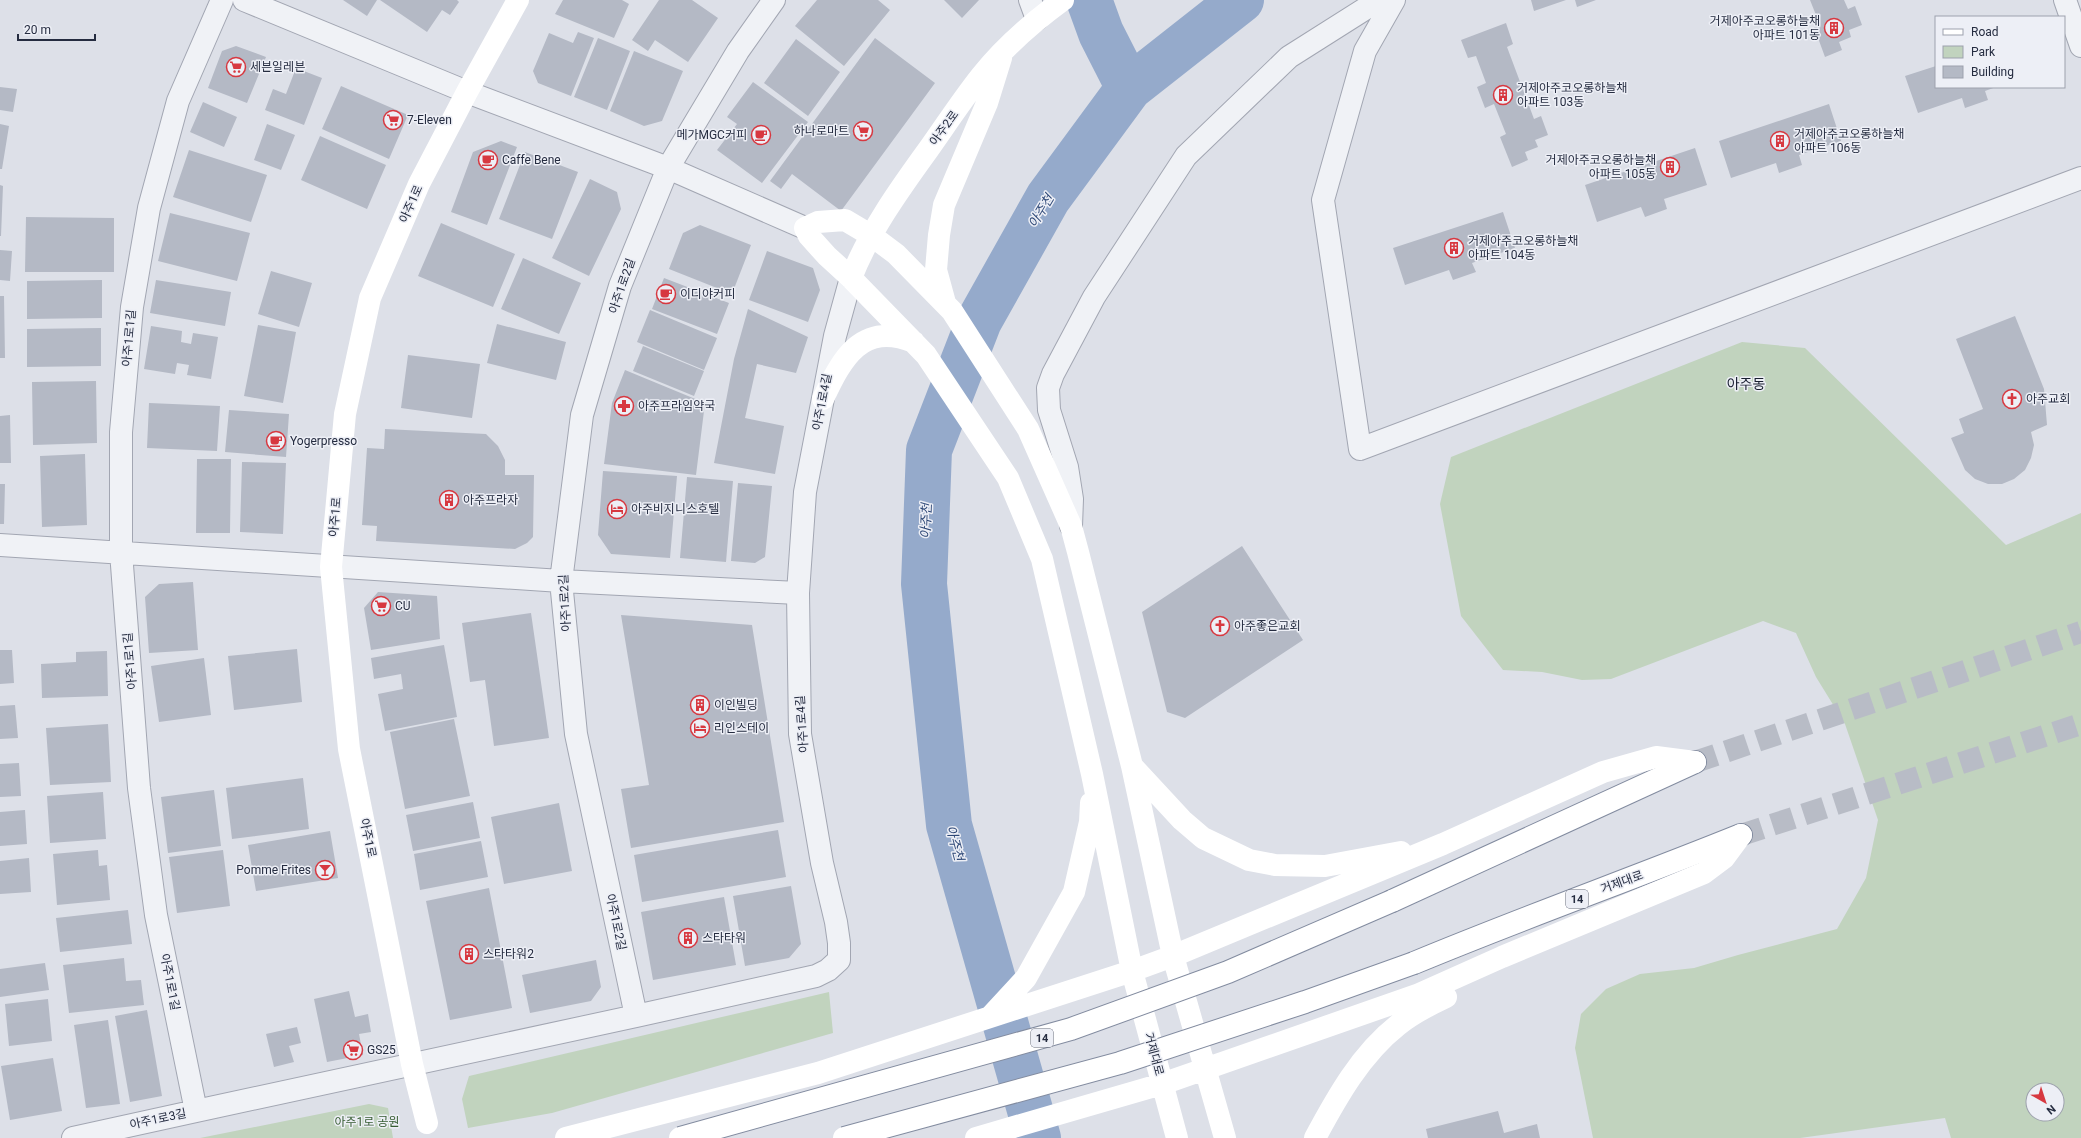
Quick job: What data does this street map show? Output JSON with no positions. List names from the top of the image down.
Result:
{
  "streets": {
    "main road": [
      "아주2로",
      "아주1로",
      "거제대로",
      "14"
    ],
    "street": [
      "아주1로2길",
      "아주1로1길",
      "아주1로4길",
      "아주1로3길"
    ]
  },
  "crossings": [
    ["아주2로", "아주1로4길"],
    ["아주1로2길", "아주1로4길"],
    ["아주1로1길", "아주1로3길"]
  ],
  "districts": ["아주동"],
  "water": ["아주천"],
  "parks": ["아주1로 공원"],
  "places": {
    "building": [
      "거제아주코오롱하늘채 아파트 101동",
      "거제아주코오롱하늘채 아파트 103동",
      "거제아주코오롱하늘채 아파트 106동",
      "거제아주코오롱하늘채 아파트 105동",
      "거제아주코오롱하늘채 아파트 104동",
      "아주프라자",
      "이인빌딩",
      "스타타워",
      "스타타워2"
    ],
    "supermarket": [
      "세븐일레븐",
      "7-Eleven",
      "하나로마트",
      "CU",
      "GS25"
    ],
    "cafe": [
      "메가MGC커피",
      "Caffe Bene",
      "이디야커피",
      "Yogerpresso"
    ],
    "church": ["아주교회", "아주좋은교회"],
    "pharmacy": ["아주프라임약국"],
    "hotel": ["아주비지니스호텔", "리인스테이"],
    "bar": ["Pomme Frites"]
  },
  "legend": ["Road", "Park", "Building"],
  "scale_bar": "20 m",
  "north": "bottom right"
}
